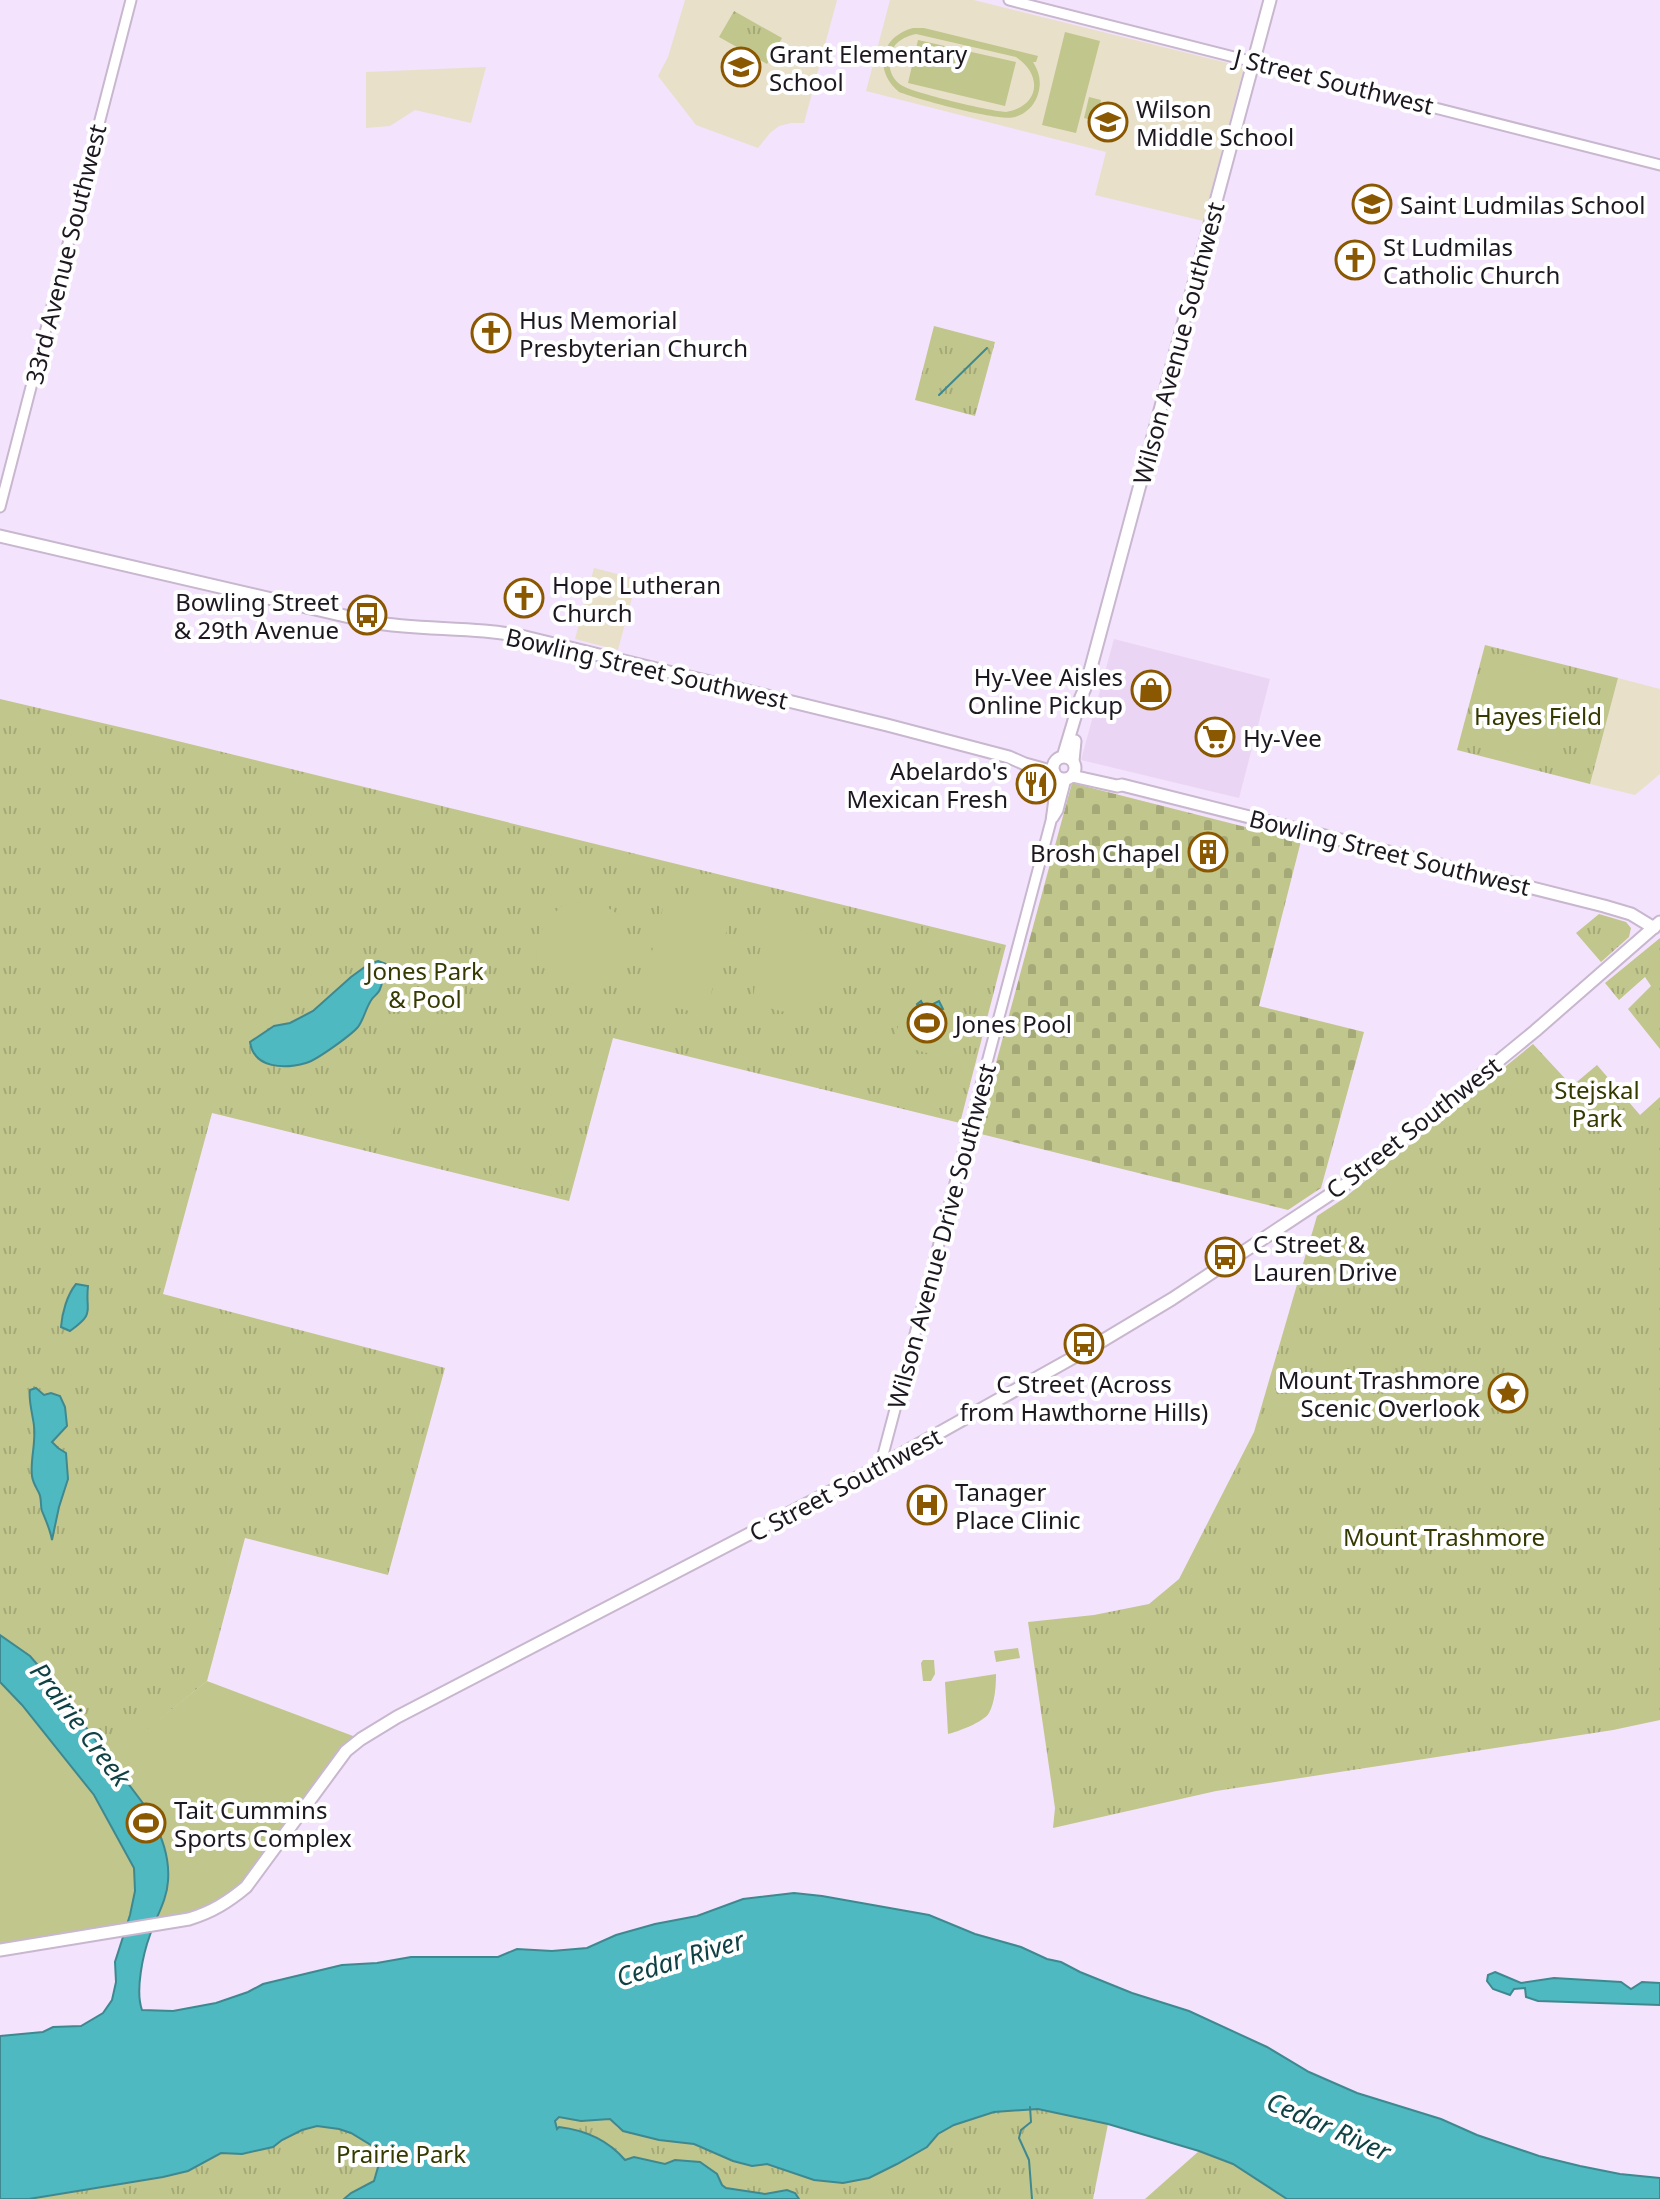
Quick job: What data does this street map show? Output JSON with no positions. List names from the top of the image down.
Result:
{
  "streets": {
    "main road": ["Wilson Avenue Southwest", "Bowling Street Southwest", "C Street Southwest"],
    "street": ["J Street Southwest", "33rd Avenue Southwest", "Wilson Avenue Drive Southwest"]
  },
  "crossings": [
    ["J Street Southwest", "Wilson Avenue Southwest"],
    ["Wilson Avenue Southwest", "Bowling Street Southwest"],
    ["Wilson Avenue Southwest", "Wilson Avenue Drive Southwest"],
    ["Bowling Street Southwest", "C Street Southwest"],
    ["Bowling Street Southwest", "Wilson Avenue Drive Southwest"],
    ["C Street Southwest", "Wilson Avenue Drive Southwest"]
  ],
  "water": ["Prairie Creek", "Cedar River"],
  "parks": [
    "Hayes Field",
    "Jones Park & Pool",
    "Stejskal Park",
    "Mount Trashmore",
    "Prairie Park"
  ],
  "places": {
    "school or university": ["Grant Elementary School", "Wilson Middle School", "Saint Ludmilas School"],
    "church": ["St Ludmilas Catholic Church", "Hus Memorial Presbyterian Church", "Hope Lutheran Church"],
    "bus stop": ["Bowling Street & 29th Avenue", "C Street & Lauren Drive", "C Street (Across from Hawthorne Hills)"],
    "shop": ["Hy-Vee Aisles Online Pickup"],
    "supermarket": ["Hy-Vee"],
    "restaurant": ["Abelardo's Mexican Fresh"],
    "building": ["Brosh Chapel"],
    "sports": ["Jones Pool", "Tait Cummins Sports Complex"],
    "place": ["Mount Trashmore Scenic Overlook"],
    "hospital": ["Tanager Place Clinic"]
  }
}
